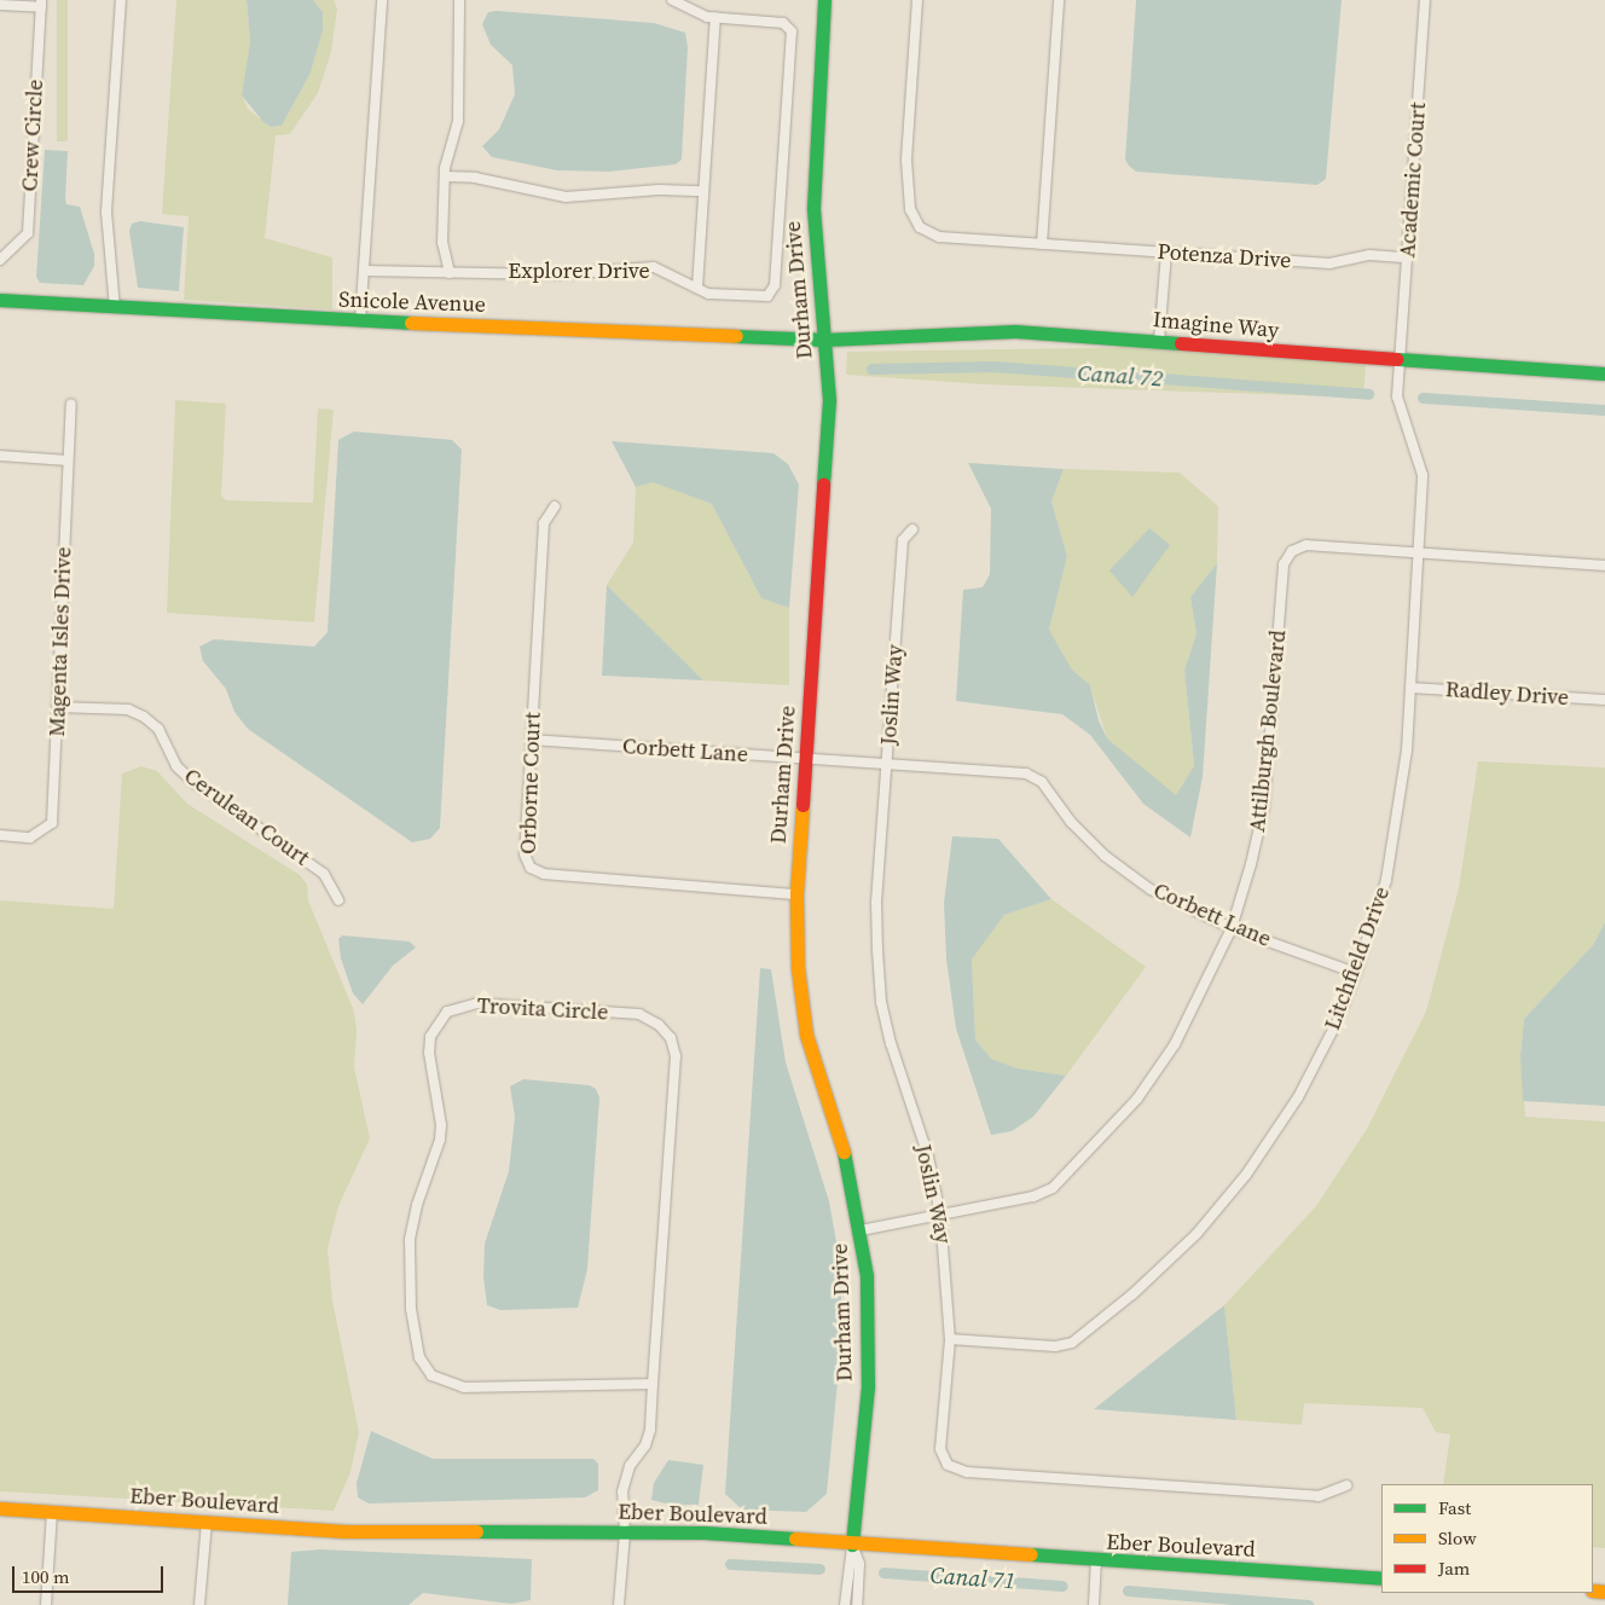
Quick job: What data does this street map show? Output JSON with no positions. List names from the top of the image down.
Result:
{
  "streets": {
    "street": [
      "Crew Circle",
      "Academic Court",
      "Potenza Drive",
      "Explorer Drive",
      "Durham Drive",
      "Snicole Avenue",
      "Imagine Way",
      "Magenta Isles Drive",
      "Radley Drive",
      "Joslin Way",
      "Attilburgh Boulevard",
      "Corbett Lane",
      "Orborne Court",
      "Cerulean Court",
      "Litchfield Drive",
      "Trovita Circle",
      "Eber Boulevard"
    ]
  },
  "crossings": [
    ["Academic Court", "Potenza Drive"],
    ["Academic Court", "Imagine Way"],
    ["Academic Court", "Litchfield Drive"],
    ["Durham Drive", "Snicole Avenue"],
    ["Durham Drive", "Imagine Way"],
    ["Durham Drive", "Attilburgh Boulevard"],
    ["Durham Drive", "Corbett Lane"],
    ["Durham Drive", "Orborne Court"],
    ["Durham Drive", "Eber Boulevard"],
    ["Snicole Avenue", "Imagine Way"],
    ["Imagine Way", "Litchfield Drive"],
    ["Magenta Isles Drive", "Cerulean Court"],
    ["Radley Drive", "Litchfield Drive"],
    ["Joslin Way", "Attilburgh Boulevard"],
    ["Joslin Way", "Corbett Lane"],
    ["Joslin Way", "Litchfield Drive"],
    ["Attilburgh Boulevard", "Corbett Lane"],
    ["Attilburgh Boulevard", "Litchfield Drive"],
    ["Corbett Lane", "Orborne Court"],
    ["Corbett Lane", "Litchfield Drive"],
    ["Trovita Circle", "Eber Boulevard"]
  ],
  "water": ["Canal 72", "Canal 71"],
  "legend": ["Fast", "Slow", "Jam"],
  "scale_bar": "100 m"
}
